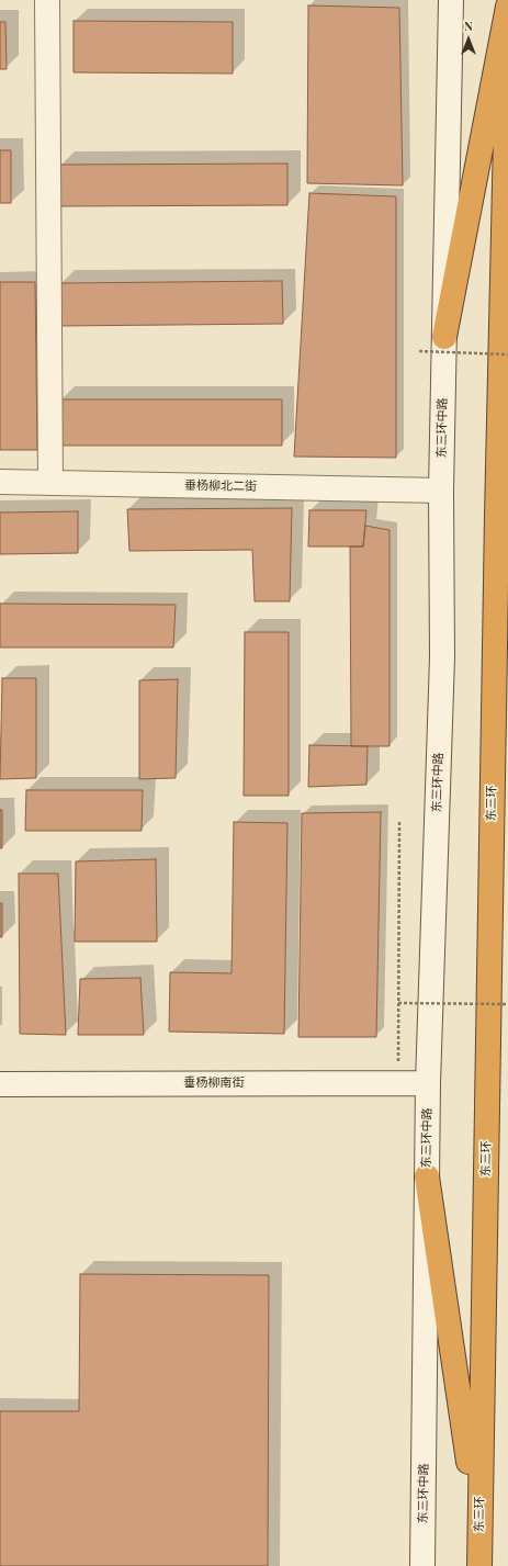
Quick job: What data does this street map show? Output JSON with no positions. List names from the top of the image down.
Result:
{
  "streets": {
    "highway": ["东三环"],
    "street": ["东三环中路", "垂杨柳北二街", "垂杨柳南街"]
  },
  "crossings": [
    ["东三环中路", "垂杨柳北二街"],
    ["东三环中路", "垂杨柳南街"]
  ],
  "north": "top"
}
